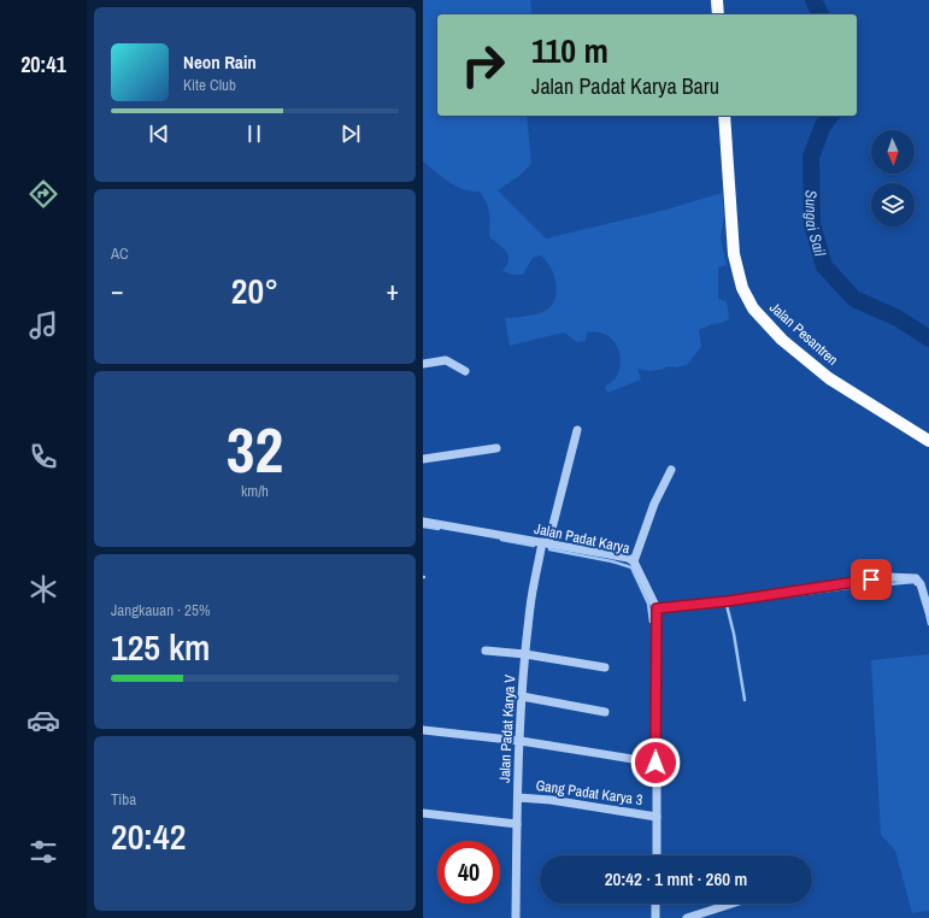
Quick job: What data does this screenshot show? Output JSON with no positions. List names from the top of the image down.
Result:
{
  "streets": {
    "main road": ["Jalan Pesantren"],
    "street": ["Jalan Padat Karya", "Jalan Padat Karya V", "Gang Padat Karya 3"]
  },
  "crossings": [
    ["Jalan Padat Karya", "Jalan Padat Karya V"],
    ["Jalan Padat Karya", "Gang Padat Karya 3"],
    ["Jalan Padat Karya V", "Gang Padat Karya 3"]
  ],
  "water": ["Sungai Sail"],
  "north": "bottom",
  "page": {
    "tabs": "20:41",
    "turn": ["110 m", "Jalan Padat Karya Baru"],
    "song": ["Neon Rain", "Kite Club"],
    "tile": [
      "AC",
      ["32", "km/h"],
      ["Jangkauan · 25%", "125 km"],
      ["Tiba", "20:42"]
    ],
    "heat": ["−", "20°", "+"],
    "limit": "40",
    "trip": "20:42 · 1 mnt · 260 m"
  }
}
